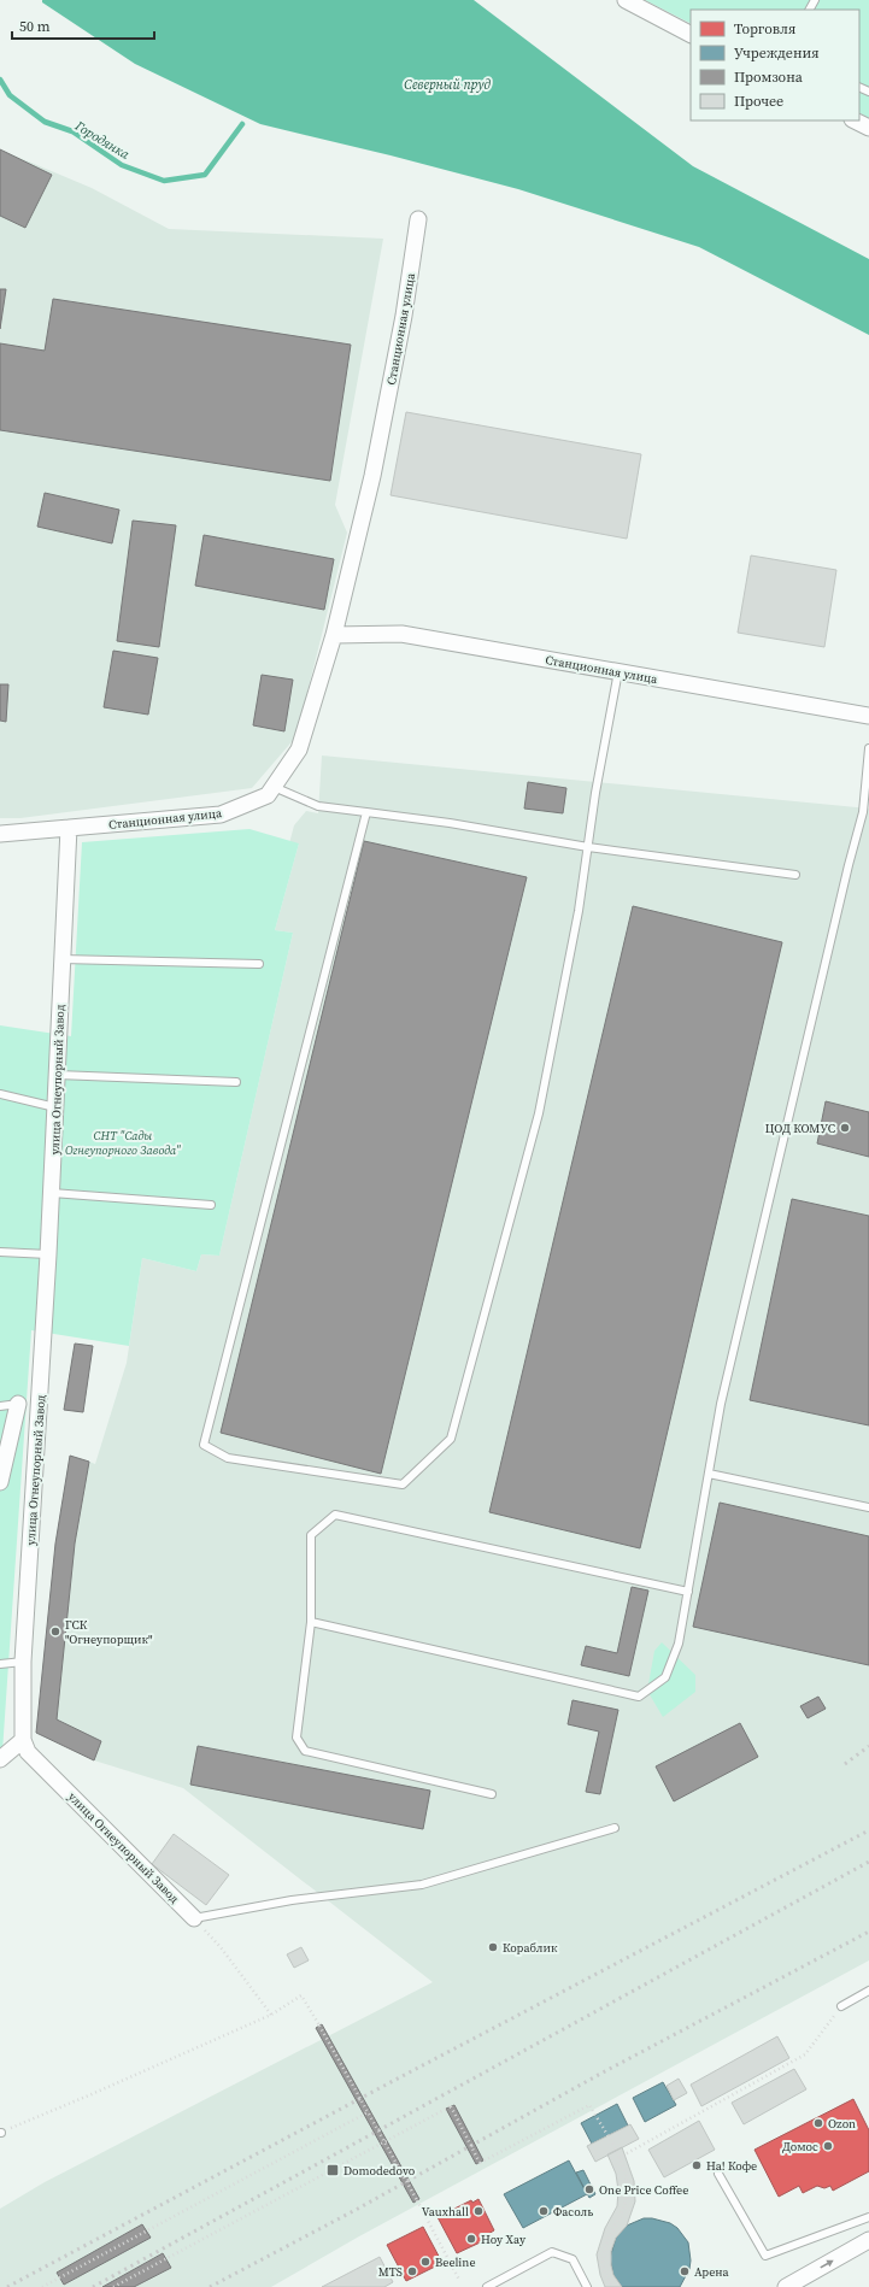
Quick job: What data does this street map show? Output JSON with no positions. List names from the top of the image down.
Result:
{
  "streets": {
    "street": ["Станционная улица", "улица Огнеупорный Завод"]
  },
  "crossings": [
    ["Станционная улица", "улица Огнеупорный Завод"]
  ],
  "water": ["Северный пруд", "Городянка"],
  "parks": ["СНТ \"Сады Огнеупорного Завода\""],
  "places": {
    "other": [
      "ЦОД КОМУС",
      "ГСК \"Огнеупорщик\"",
      "Кораблик",
      "Ozon",
      "Домос",
      "На! Кофе",
      "One Price Coffee",
      "Vauxhall",
      "Фасоль",
      "Ноу Хау",
      "Beeline",
      "MTS",
      "Арена"
    ],
    "transit": ["Domodedovo"]
  },
  "legend": [
    "Торговля",
    "Учреждения",
    "Промзона",
    "Прочее"
  ],
  "scale_bar": "50 m"
}
